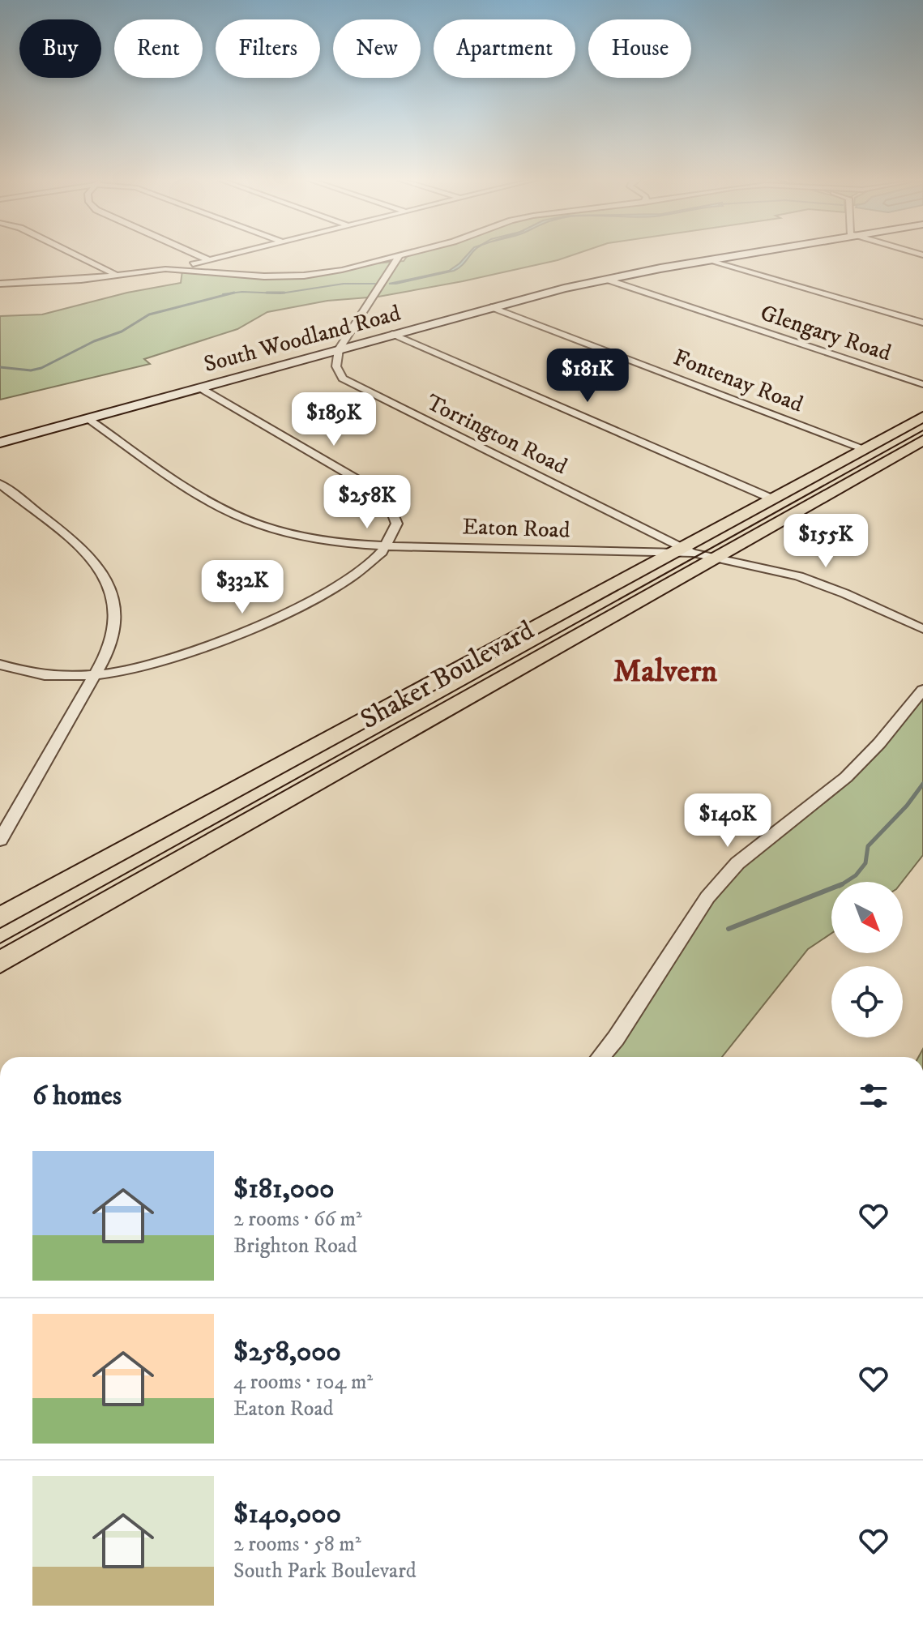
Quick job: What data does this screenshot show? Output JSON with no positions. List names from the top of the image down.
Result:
{
  "streets": {
    "main road": ["Shaker Boulevard"],
    "street": [
      "Glengary Road",
      "South Woodland Road",
      "Fontenay Road",
      "Torrington Road",
      "Eaton Road"
    ]
  },
  "crossings": [
    ["Glengary Road", "South Woodland Road"],
    ["South Woodland Road", "Fontenay Road"],
    ["South Woodland Road", "Torrington Road"],
    ["South Woodland Road", "Eaton Road"],
    ["Fontenay Road", "Shaker Boulevard"],
    ["Torrington Road", "Eaton Road"],
    ["Torrington Road", "Shaker Boulevard"],
    ["Eaton Road", "Shaker Boulevard"]
  ],
  "districts": ["Malvern"],
  "north": "bottom right",
  "page": {
    "chip": [
      "Buy",
      "Rent",
      "Filters",
      "New",
      "Apartment",
      "House"
    ],
    "price": [
      "$181K",
      "$189K",
      "$258K",
      "$155K",
      "$332K",
      "$140K"
    ],
    "heading": "6 homes",
    "list": [
      {
        "name": "$181,000",
        "note": "2 rooms · 66 m² · Brighton Road"
      },
      {
        "name": "$258,000",
        "note": "4 rooms · 104 m² · Eaton Road"
      },
      {
        "name": "$140,000",
        "note": "2 rooms · 58 m² · South Park Boulevard"
      }
    ]
  }
}
